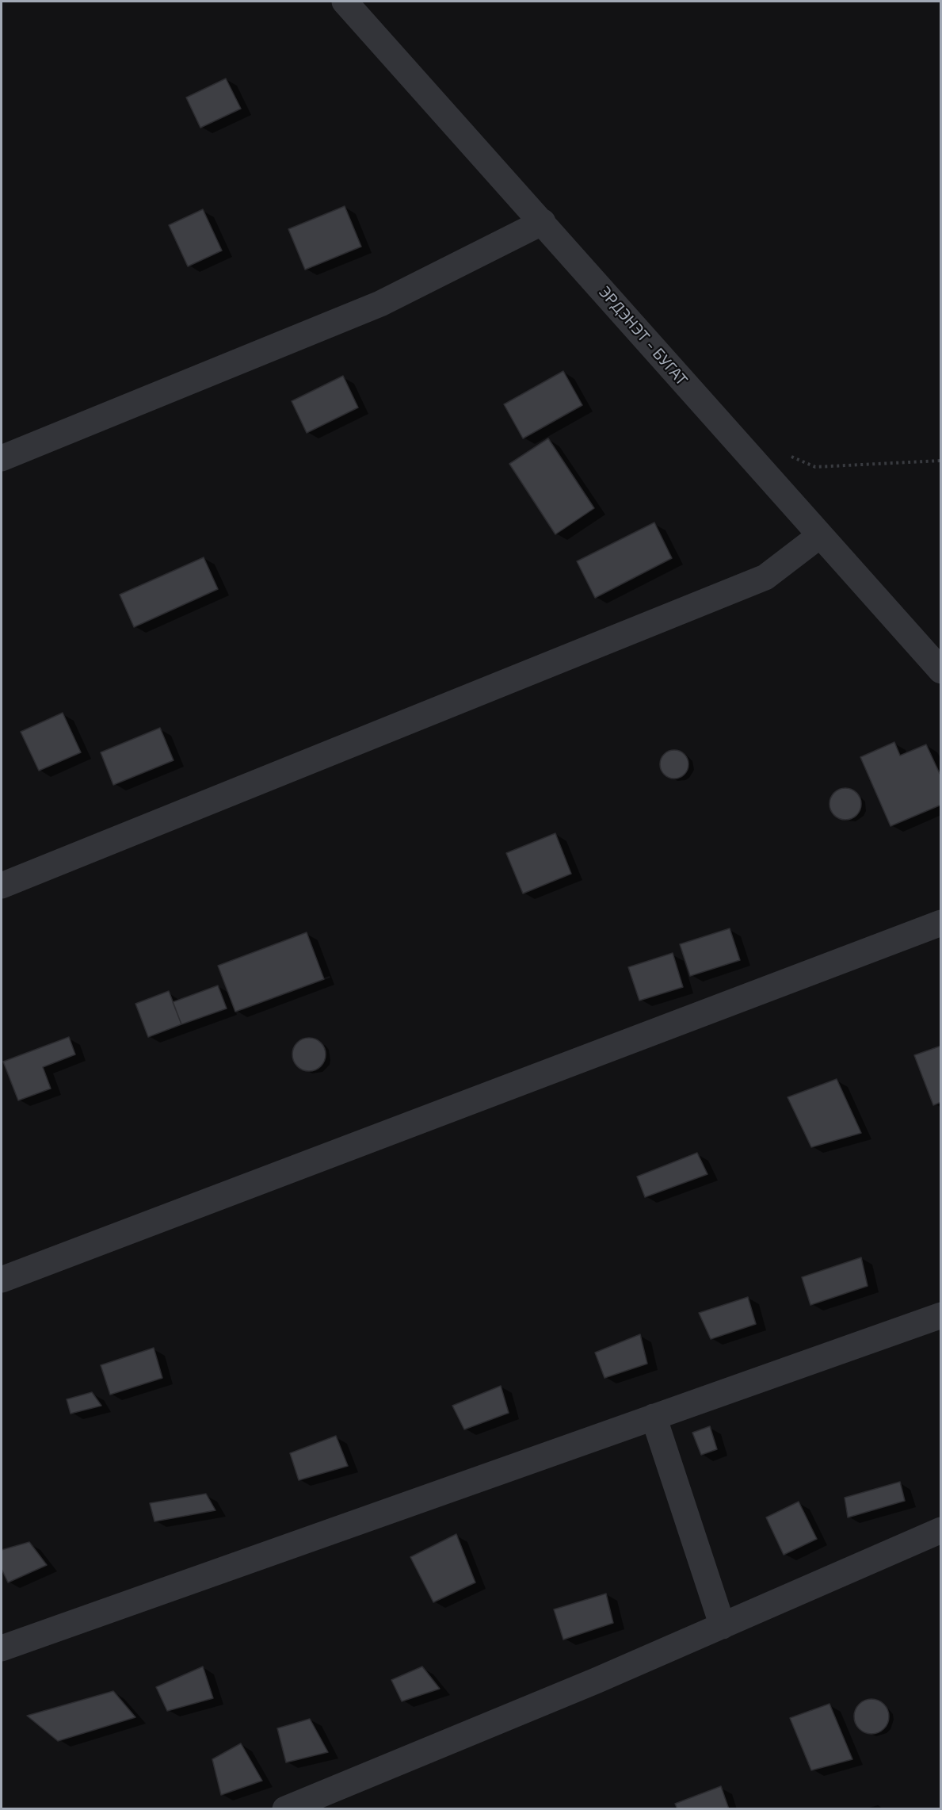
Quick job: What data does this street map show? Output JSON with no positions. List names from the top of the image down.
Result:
{
  "streets": {
    "street": ["ЭРДЭНЭТ - БУГАТ"]
  }
}
